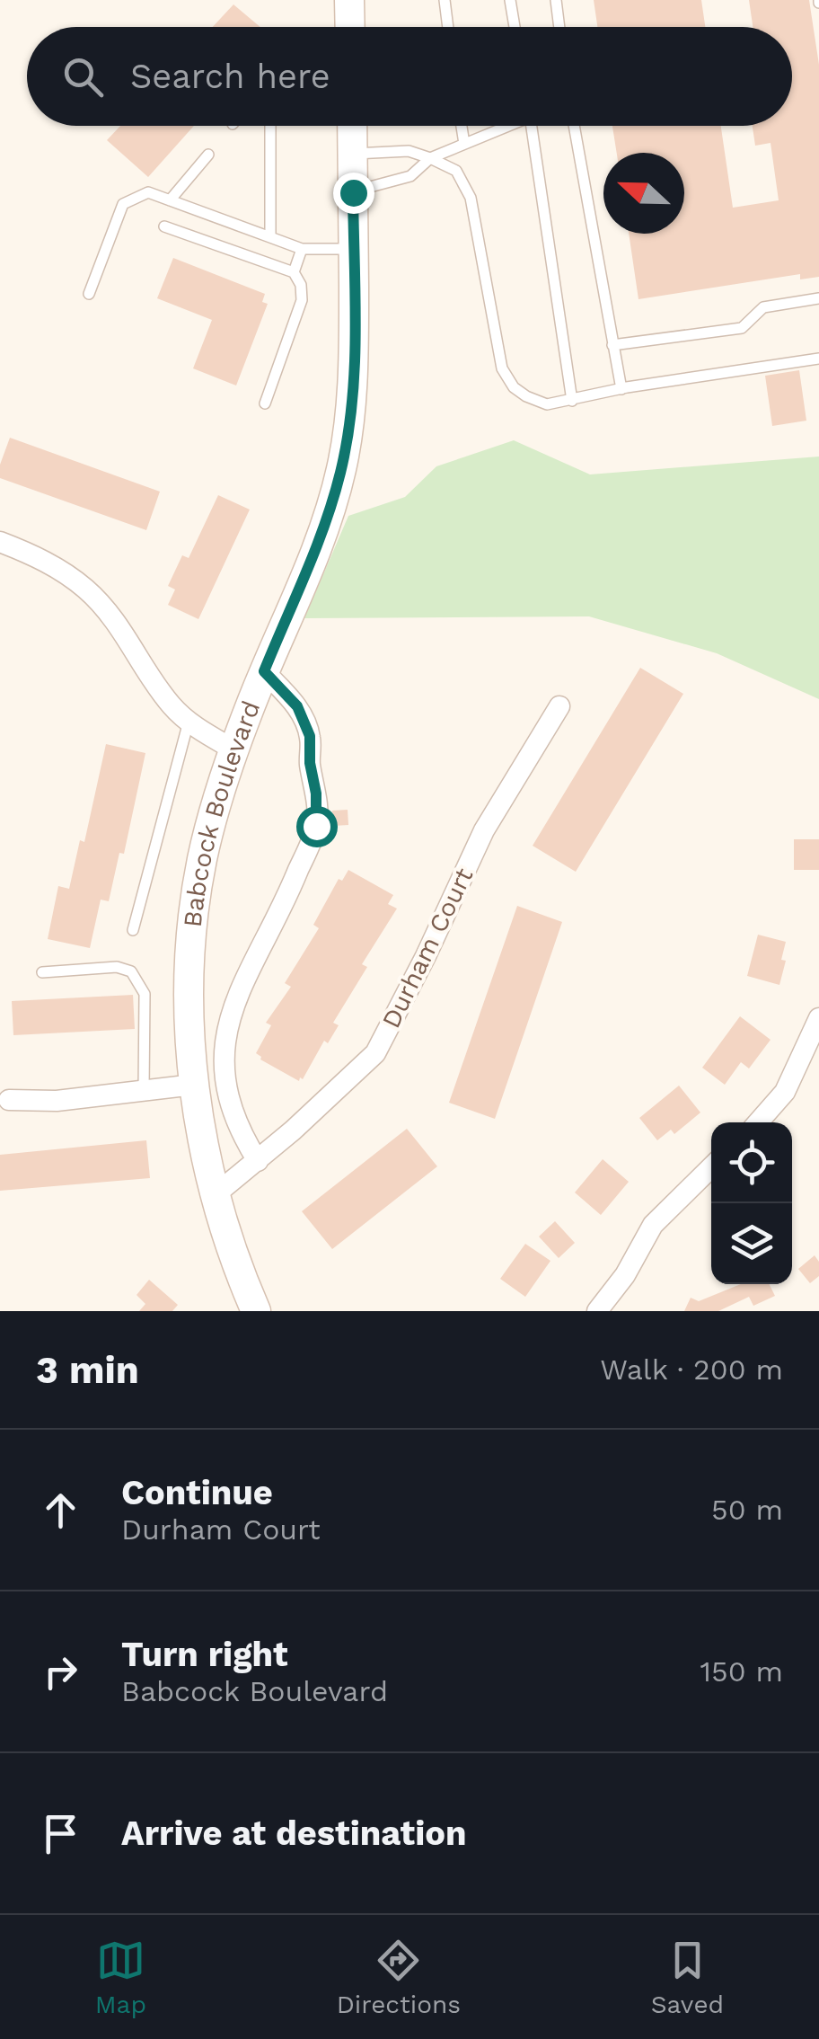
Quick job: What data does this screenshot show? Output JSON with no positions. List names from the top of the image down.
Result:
{
  "streets": {
    "main road": ["Babcock Boulevard"],
    "street": ["Durham Court"]
  },
  "crossings": [
    ["Babcock Boulevard", "Durham Court"]
  ],
  "north": "left",
  "page": {
    "search": "Search here",
    "heading": ["3 min", "Walk · 200 m"],
    "list": [
      ["Continue", "Durham Court", "50 m"],
      ["Turn right", "Babcock Boulevard", "150 m"],
      "Arrive at destination"
    ],
    "nav": ["Map", "Directions", "Saved"]
  }
}
